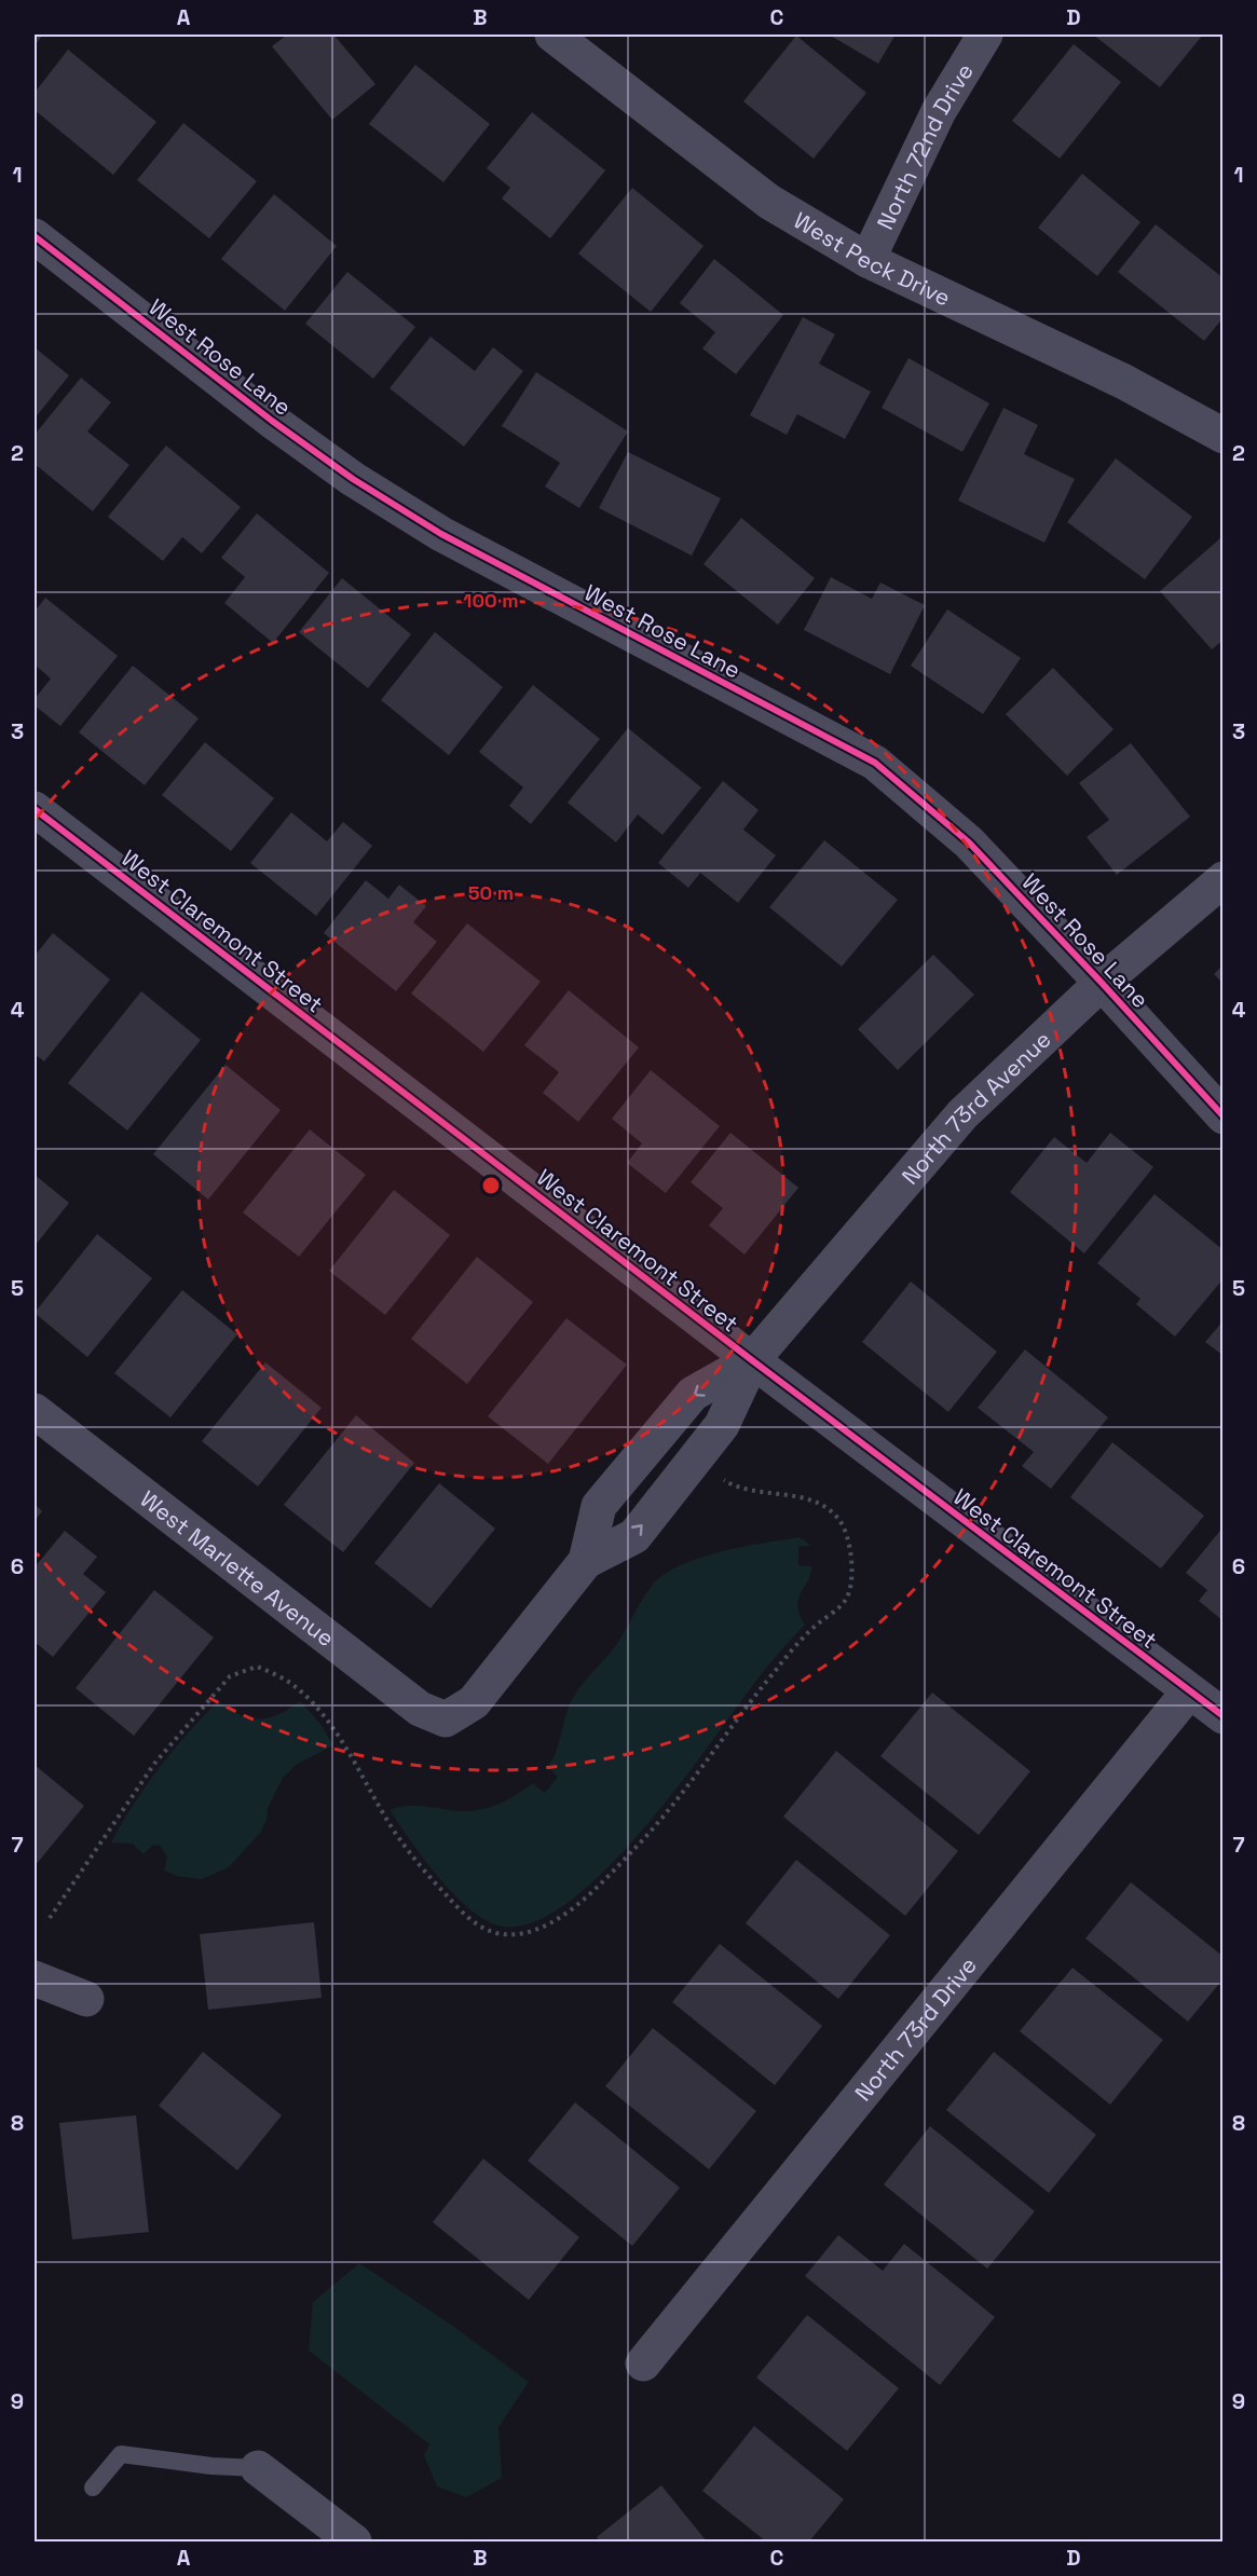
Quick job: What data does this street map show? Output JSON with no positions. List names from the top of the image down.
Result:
{
  "streets": {
    "street": [
      "North 72nd Drive",
      "West Peck Drive",
      "West Rose Lane",
      "West Claremont Street",
      "North 73rd Avenue",
      "West Marlette Avenue",
      "North 73rd Drive"
    ]
  },
  "crossings": [
    ["North 72nd Drive", "West Peck Drive"],
    ["West Rose Lane", "North 73rd Avenue"],
    ["West Claremont Street", "North 73rd Avenue"],
    ["West Claremont Street", "North 73rd Drive"],
    ["North 73rd Avenue", "West Marlette Avenue"]
  ],
  "grid": {
    "columns": [
      "A",
      "B",
      "C",
      "D"
    ],
    "rows": [
      "1",
      "2",
      "3",
      "4",
      "5",
      "6",
      "7",
      "8",
      "9"
    ]
  },
  "rings": ["100 m", "50 m"]
}
